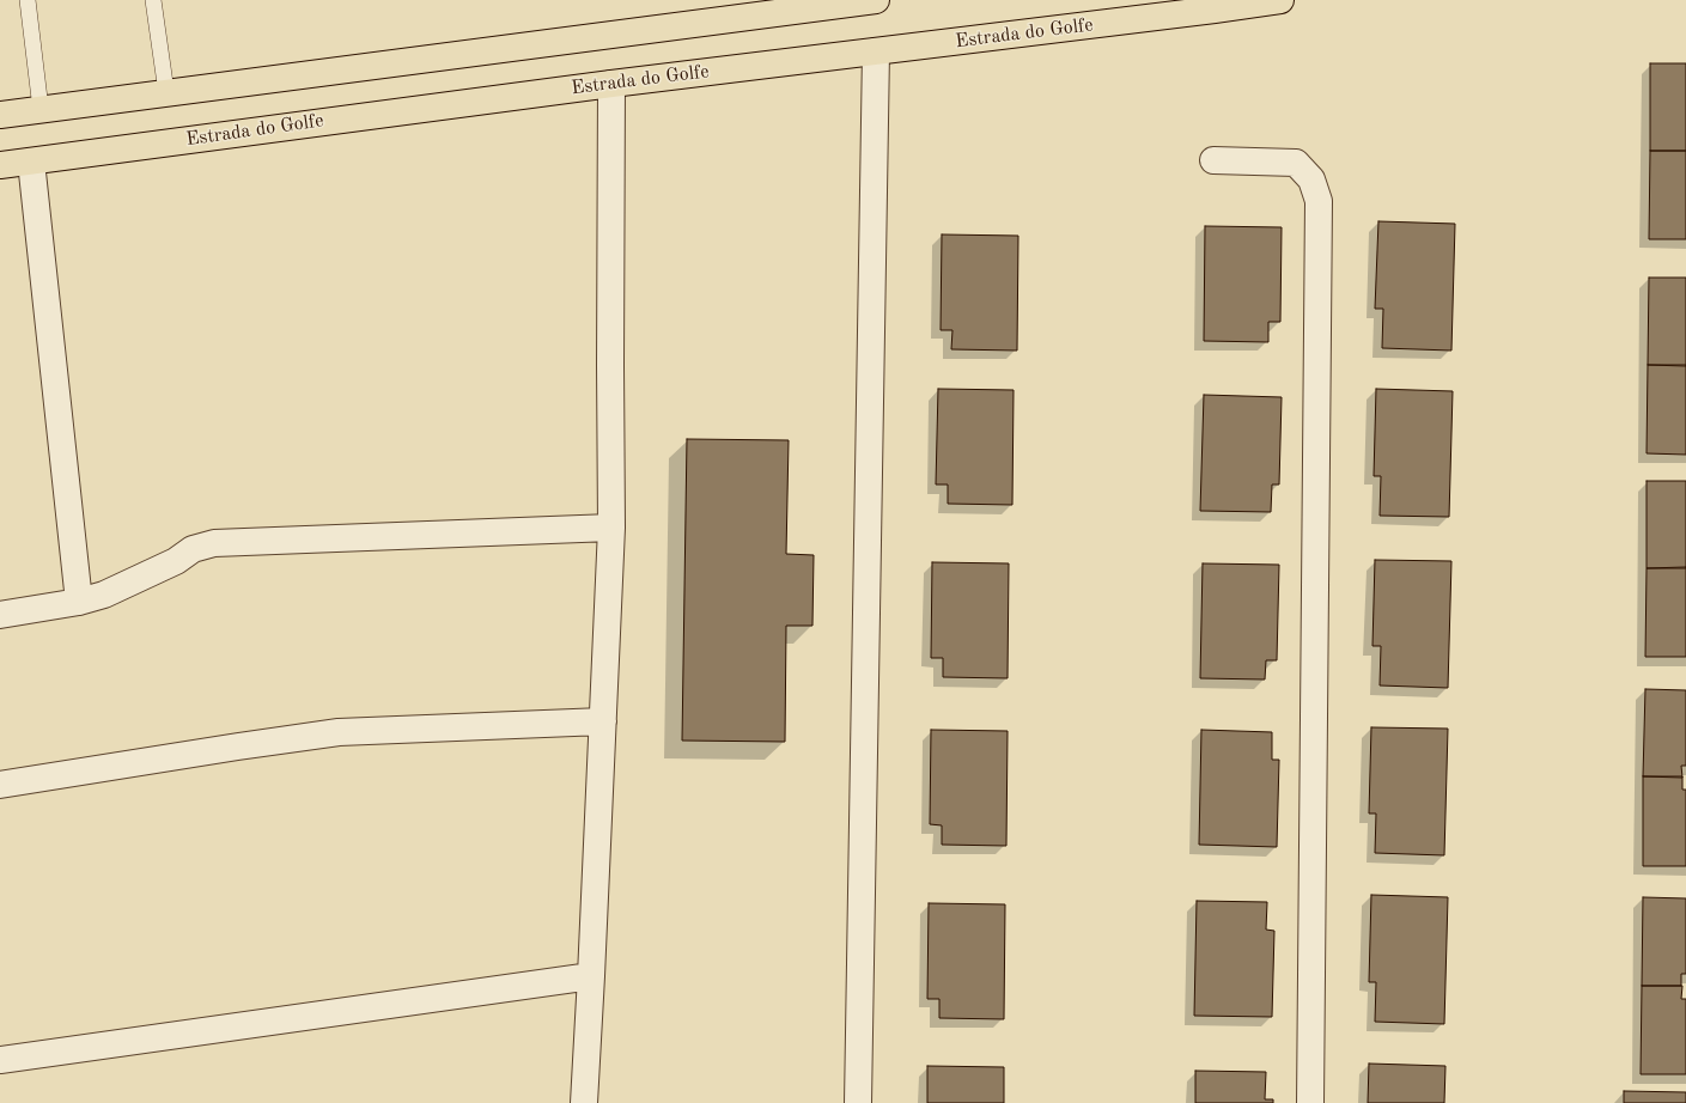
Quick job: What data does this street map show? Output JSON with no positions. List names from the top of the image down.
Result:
{
  "streets": {
    "highway": ["Estrada do Golfe"]
  }
}
